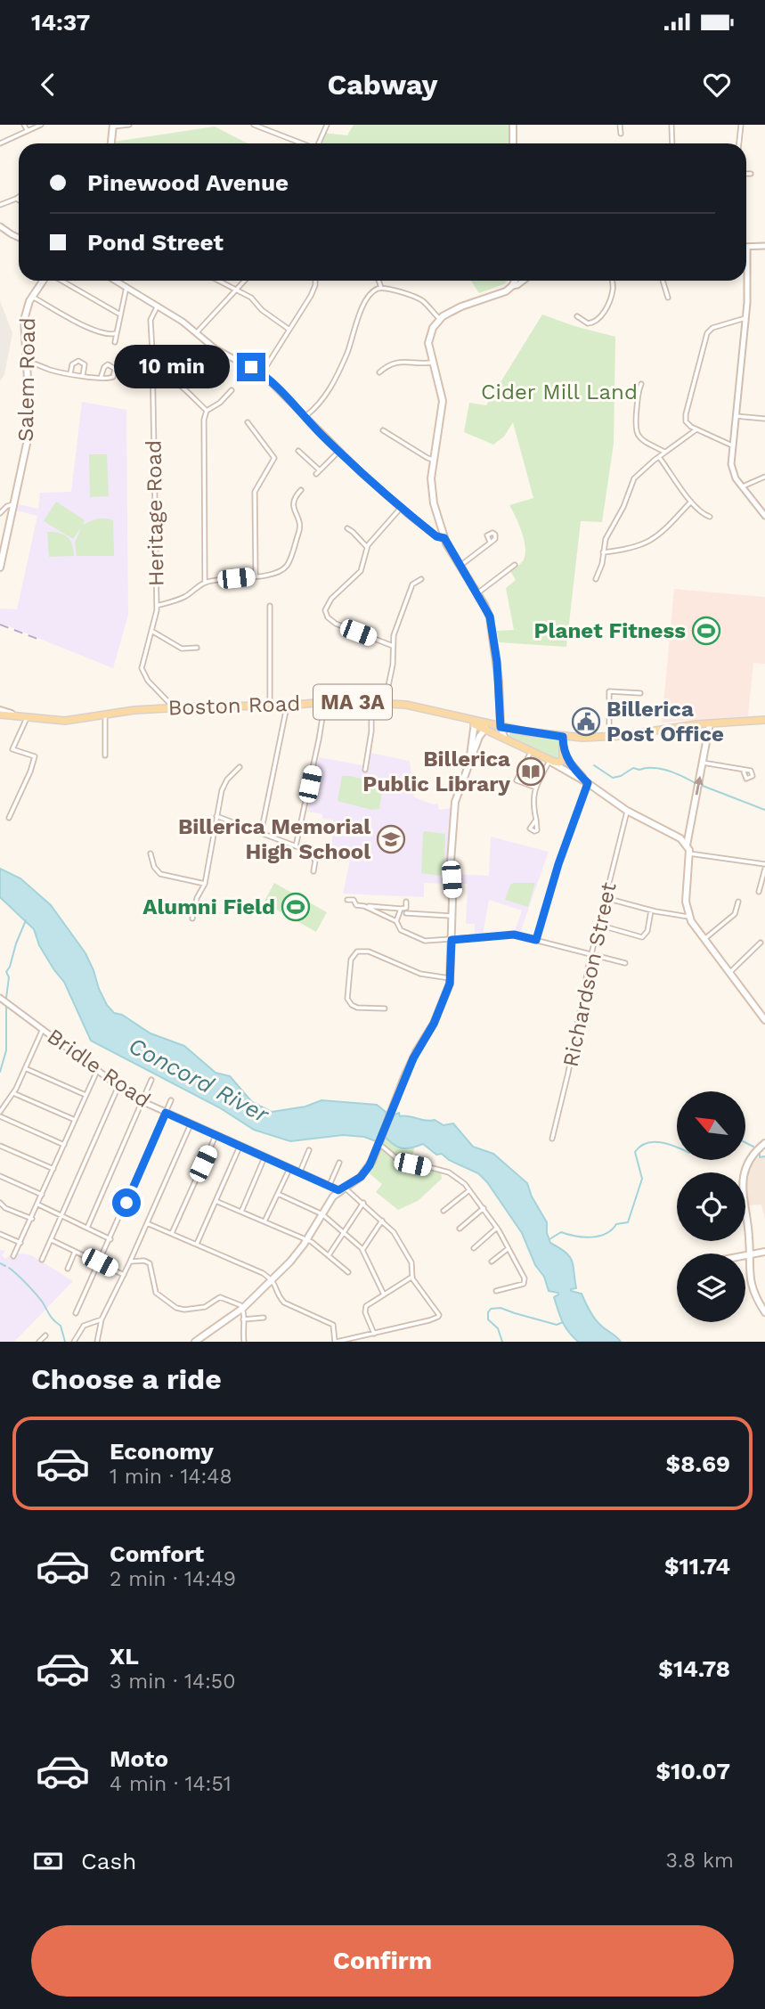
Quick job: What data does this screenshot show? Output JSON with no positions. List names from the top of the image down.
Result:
{
  "streets": {
    "main road": ["Salem Road", "MA 3A", "Boston Road"],
    "street": ["Heritage Road", "Richardson Street", "Bridle Road"]
  },
  "crossings": [
    ["Heritage Road", "Boston Road"],
    ["MA 3A", "Boston Road"]
  ],
  "water": ["Concord River"],
  "parks": ["Cider Mill Land"],
  "places": {
    "sports": ["Planet Fitness", "Alumni Field"],
    "public building": ["Billerica Post Office"],
    "library": ["Billerica Public Library"],
    "school or university": ["Billerica Memorial High School"]
  },
  "north": "top left",
  "page": {
    "status": "14:37",
    "header": "Cabway",
    "banner": ["Pinewood Avenue", "Pond Street"],
    "bubble": "10 min",
    "heading": "Choose a ride",
    "list": [
      {
        "name": "Economy",
        "note": "1 min · 14:48",
        "value": "$8.69"
      },
      {
        "name": "Comfort",
        "note": "2 min · 14:49",
        "value": "$11.74"
      },
      {
        "name": "XL",
        "note": "3 min · 14:50",
        "value": "$14.78"
      },
      {
        "name": "Moto",
        "note": "4 min · 14:51",
        "value": "$10.07"
      }
    ],
    "pay": ["Cash", "3.8 km"],
    "buttons": "Confirm"
  }
}
